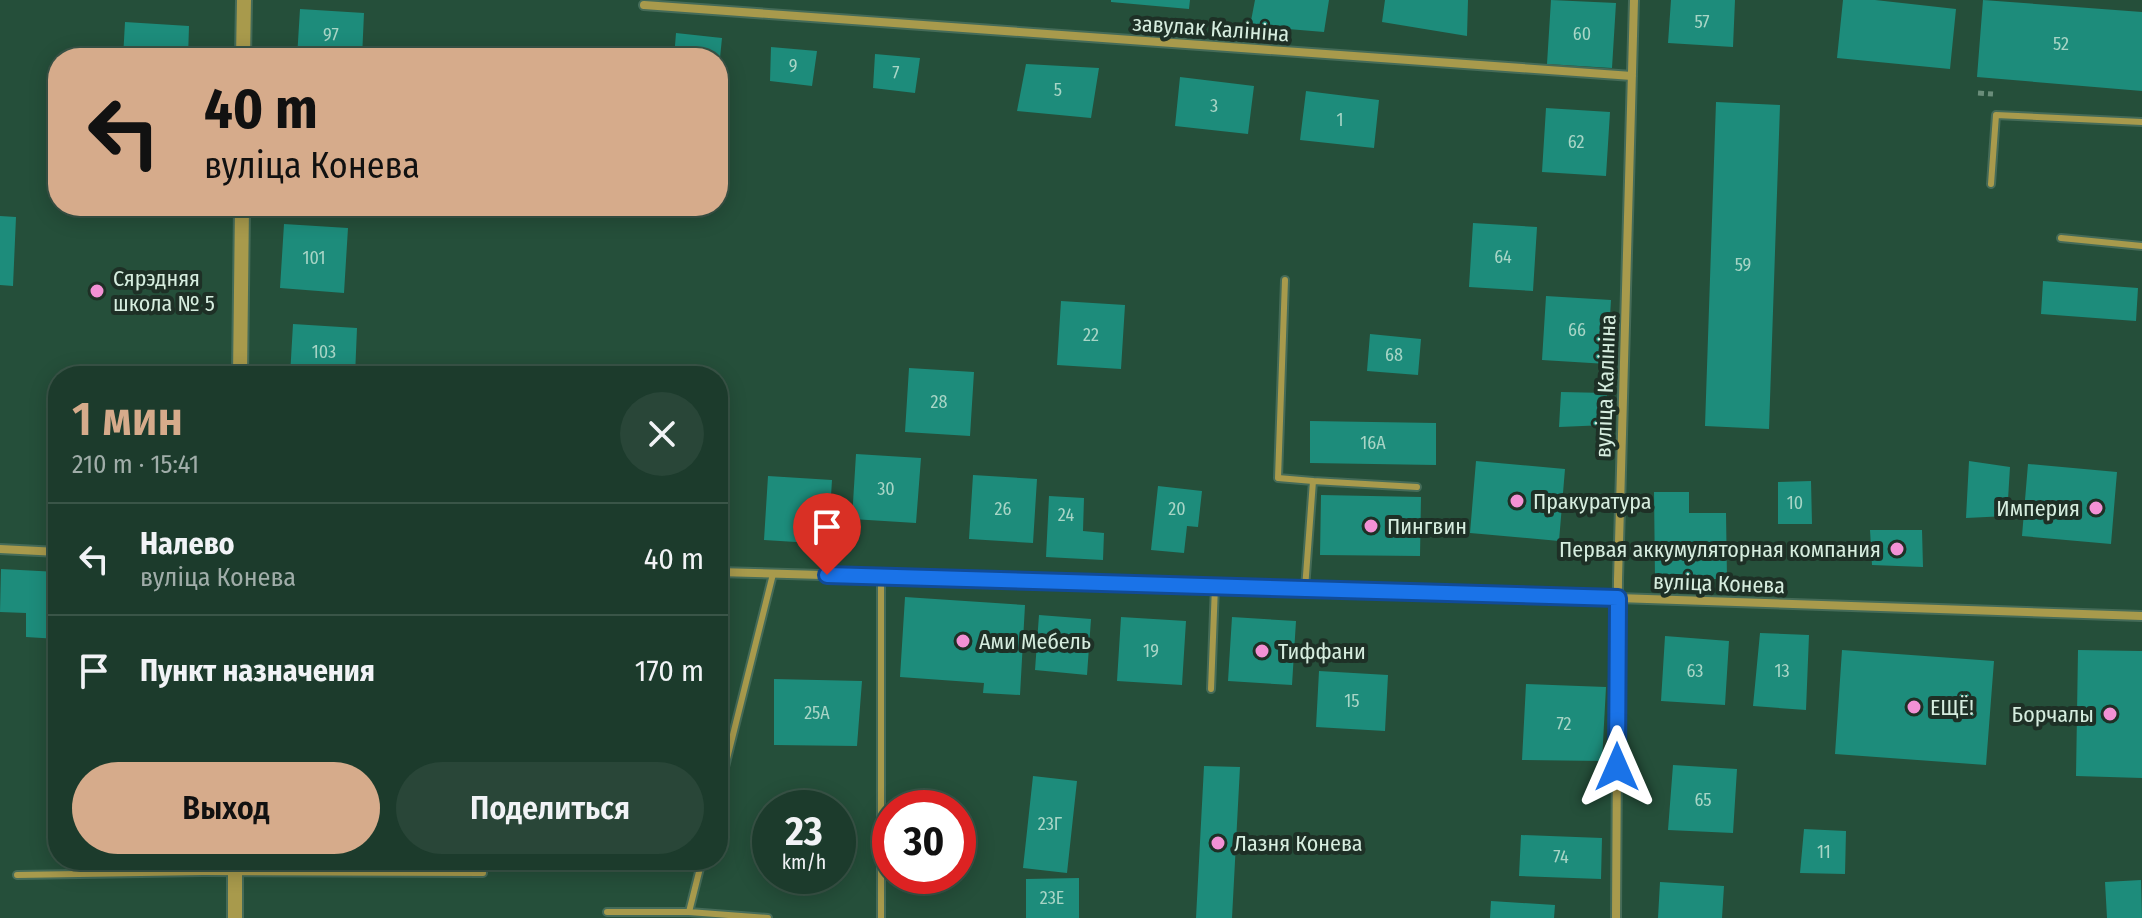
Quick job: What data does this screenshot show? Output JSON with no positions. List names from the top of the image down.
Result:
{
  "streets": {
    "street": ["завулак Калініна", "вуліца Калініна", "вуліца Конева"]
  },
  "crossings": [
    ["завулак Калініна", "вуліца Калініна"],
    ["вуліца Калініна", "вуліца Конева"]
  ],
  "places": [
    "Сярэдняя школа № 5",
    "Пракуратура",
    "Империя",
    "Пингвин",
    "Первая аккумуляторная компания",
    "Ами Мебель",
    "Тиффани",
    "ЕЩЁ!",
    "Борчалы",
    "Лазня Конева"
  ],
  "house_numbers": [
    "57",
    "60",
    "97",
    "52",
    "9",
    "7",
    "5",
    "3",
    "1",
    "62",
    "64",
    "101",
    "59",
    "66",
    "22",
    "103",
    "68",
    "28",
    "16А",
    "30",
    "10",
    "26",
    "20",
    "24",
    "19",
    "63",
    "13",
    "15",
    "25А",
    "72",
    "65",
    "23Г",
    "11",
    "74",
    "23Е"
  ],
  "page": {
    "turn": ["40 m", "вуліца Конева"],
    "heading": ["1 мин", "210 m · 15:41"],
    "list": [
      {
        "name": "Налево",
        "note": "вуліца Конева",
        "value": "40 m"
      },
      {
        "name": "Пункт назначения",
        "value": "170 m"
      }
    ],
    "buttons": ["Выход", "Поделиться"],
    "speed": "23 km/h",
    "limit": "30"
  }
}
